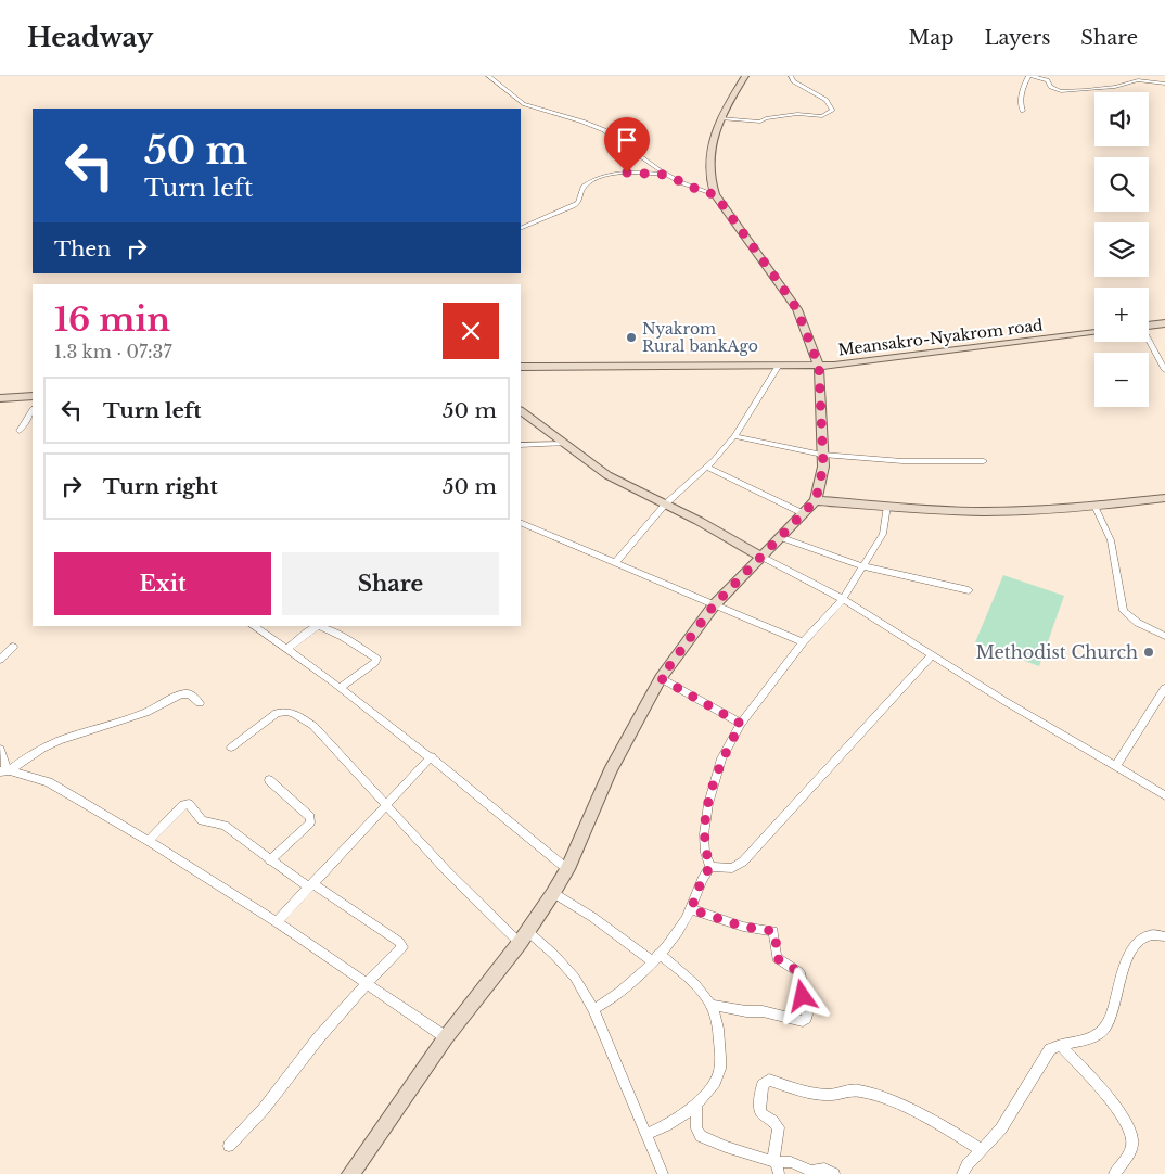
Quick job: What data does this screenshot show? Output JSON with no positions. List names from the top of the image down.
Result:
{
  "streets": {
    "street": ["Meansakro-Nyakrom road"]
  },
  "places": ["Nyakrom Rural bankAgo", "Methodist Church"],
  "page": {
    "header": "Headway",
    "nav": ["Map", "Layers", "Share"],
    "map_buttons": ["+", "−"],
    "turn": ["50 m", "Turn left"],
    "then": "Then",
    "heading": ["16 min", "1.3 km · 07:37"],
    "list": [
      {
        "name": "Turn left",
        "value": "50 m"
      },
      {
        "name": "Turn right",
        "value": "50 m"
      }
    ],
    "buttons": ["Exit", "Share"]
  }
}
